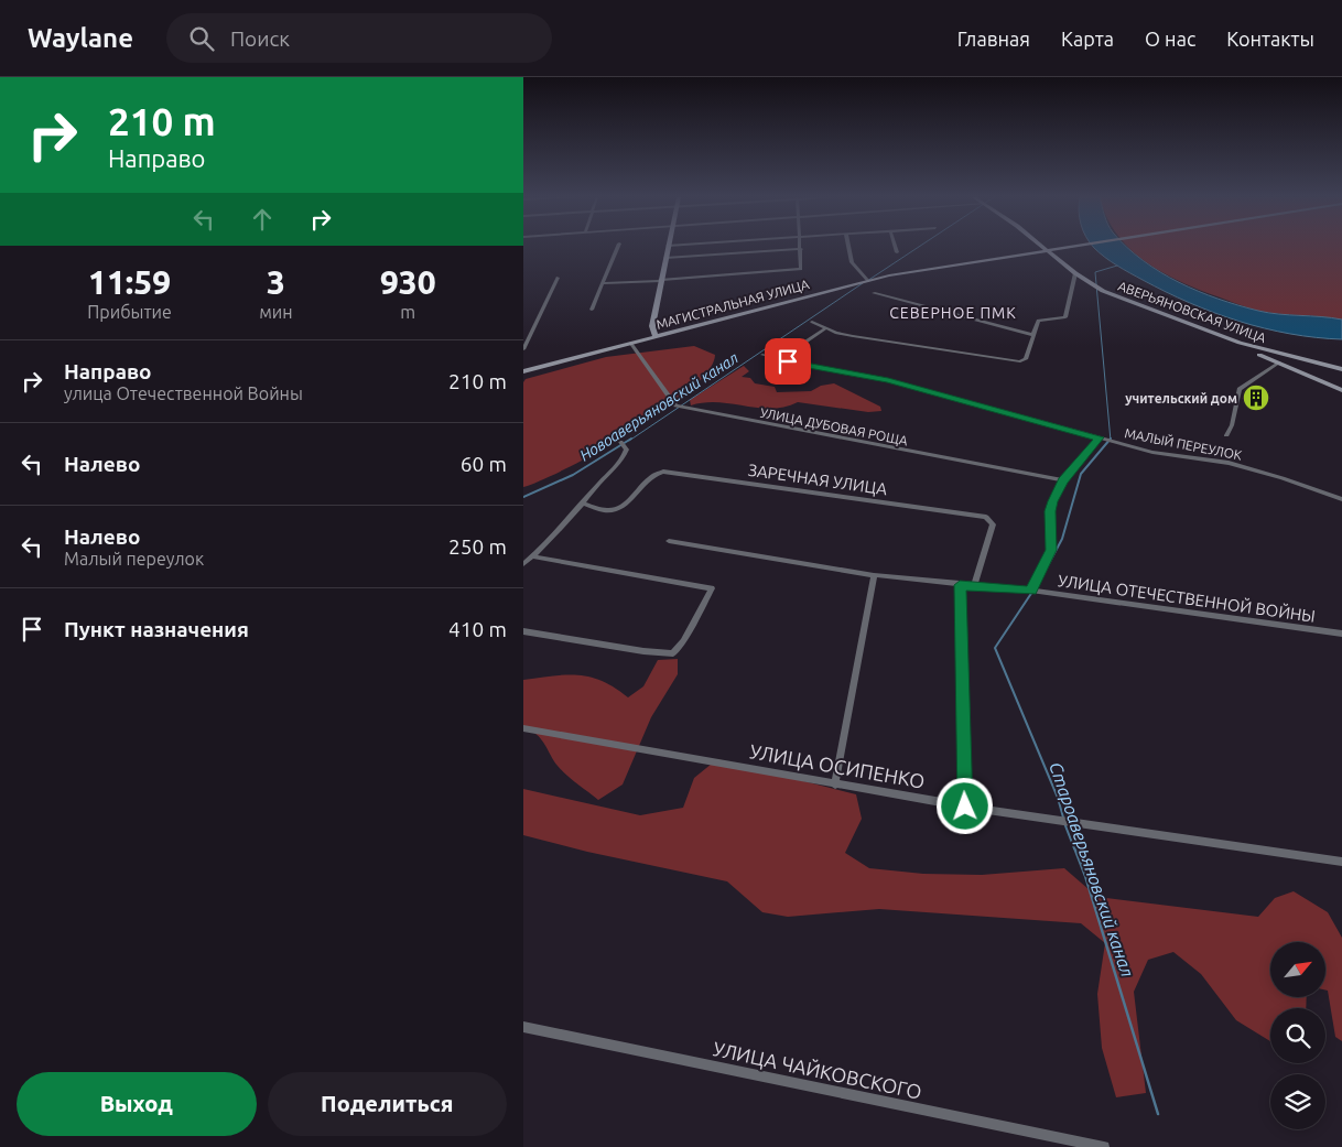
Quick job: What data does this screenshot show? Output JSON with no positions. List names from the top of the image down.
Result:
{
  "streets": {
    "street": [
      "МАГИСТРАЛЬНАЯ УЛИЦА",
      "АВЕРЬЯНОВСКАЯ УЛИЦА",
      "УЛИЦА ДУБОВАЯ РОЩА",
      "МАЛЫЙ ПЕРЕУЛОК",
      "ЗАРЕЧНАЯ УЛИЦА",
      "УЛИЦА ОТЕЧЕСТВЕННОЙ ВОЙНЫ",
      "УЛИЦА ОСИПЕНКО",
      "УЛИЦА ЧАЙКОВСКОГО"
    ]
  },
  "crossings": [
    ["МАГИСТРАЛЬНАЯ УЛИЦА", "АВЕРЬЯНОВСКАЯ УЛИЦА"],
    ["МАГИСТРАЛЬНАЯ УЛИЦА", "УЛИЦА ДУБОВАЯ РОЩА"],
    ["ЗАРЕЧНАЯ УЛИЦА", "УЛИЦА ОТЕЧЕСТВЕННОЙ ВОЙНЫ"]
  ],
  "districts": ["СЕВЕРНОЕ ПМК"],
  "water": ["Новоаверьяновский канал", "Староаверьяновский канал"],
  "places": {
    "building": ["учительский дом"]
  },
  "north": "top right",
  "page": {
    "header": "Waylane",
    "search": "Поиск",
    "nav": [
      "Главная",
      "Карта",
      "О нас",
      "Контакты"
    ],
    "turn": ["210 m", "Направо"],
    "eta": [
      "11:59",
      "Прибытие",
      "3",
      "мин",
      "930",
      "m"
    ],
    "list": [
      {
        "name": "Направо",
        "note": "улица Отечественной Войны",
        "value": "210 m"
      },
      {
        "name": "Налево",
        "value": "60 m"
      },
      {
        "name": "Налево",
        "note": "Малый переулок",
        "value": "250 m"
      },
      {
        "name": "Пункт назначения",
        "value": "410 m"
      }
    ],
    "buttons": ["Выход", "Поделиться"]
  }
}
